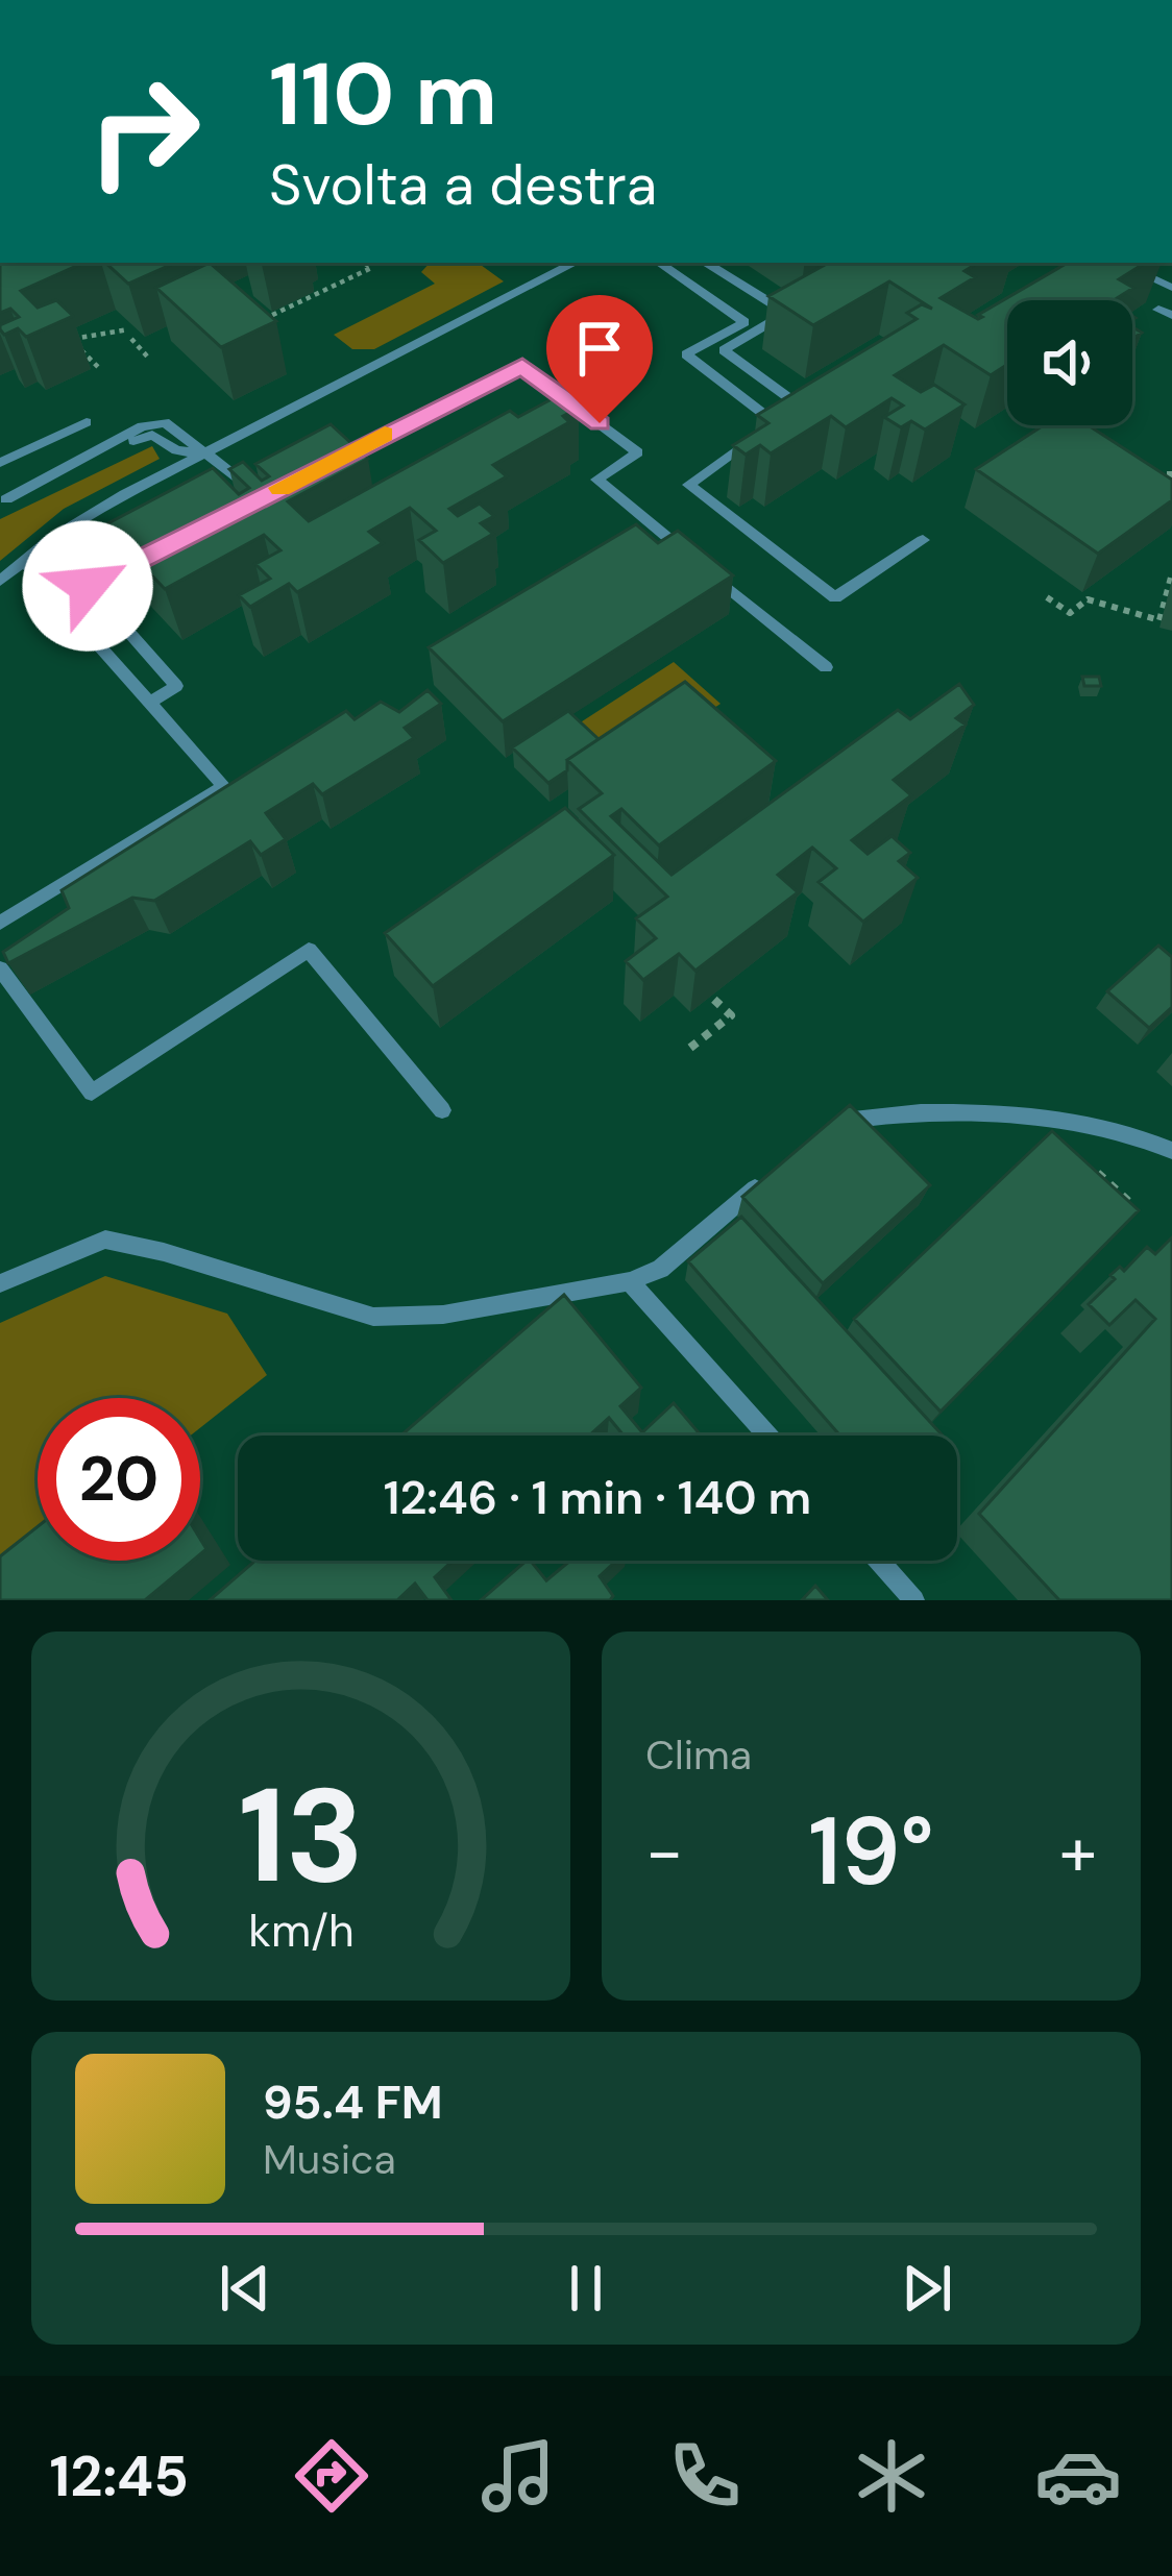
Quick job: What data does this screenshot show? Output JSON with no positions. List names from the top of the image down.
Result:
{
  "page": {
    "turn": ["110 m", "Svolta a destra"],
    "limit": "20",
    "trip": "12:46 · 1 min · 140 m",
    "tile": "Clima",
    "heat": ["−", "19°", "+"],
    "song": ["95.4 FM", "Musica"],
    "tabs": "12:45",
    "gauge": ["13", "km/h"]
  }
}
